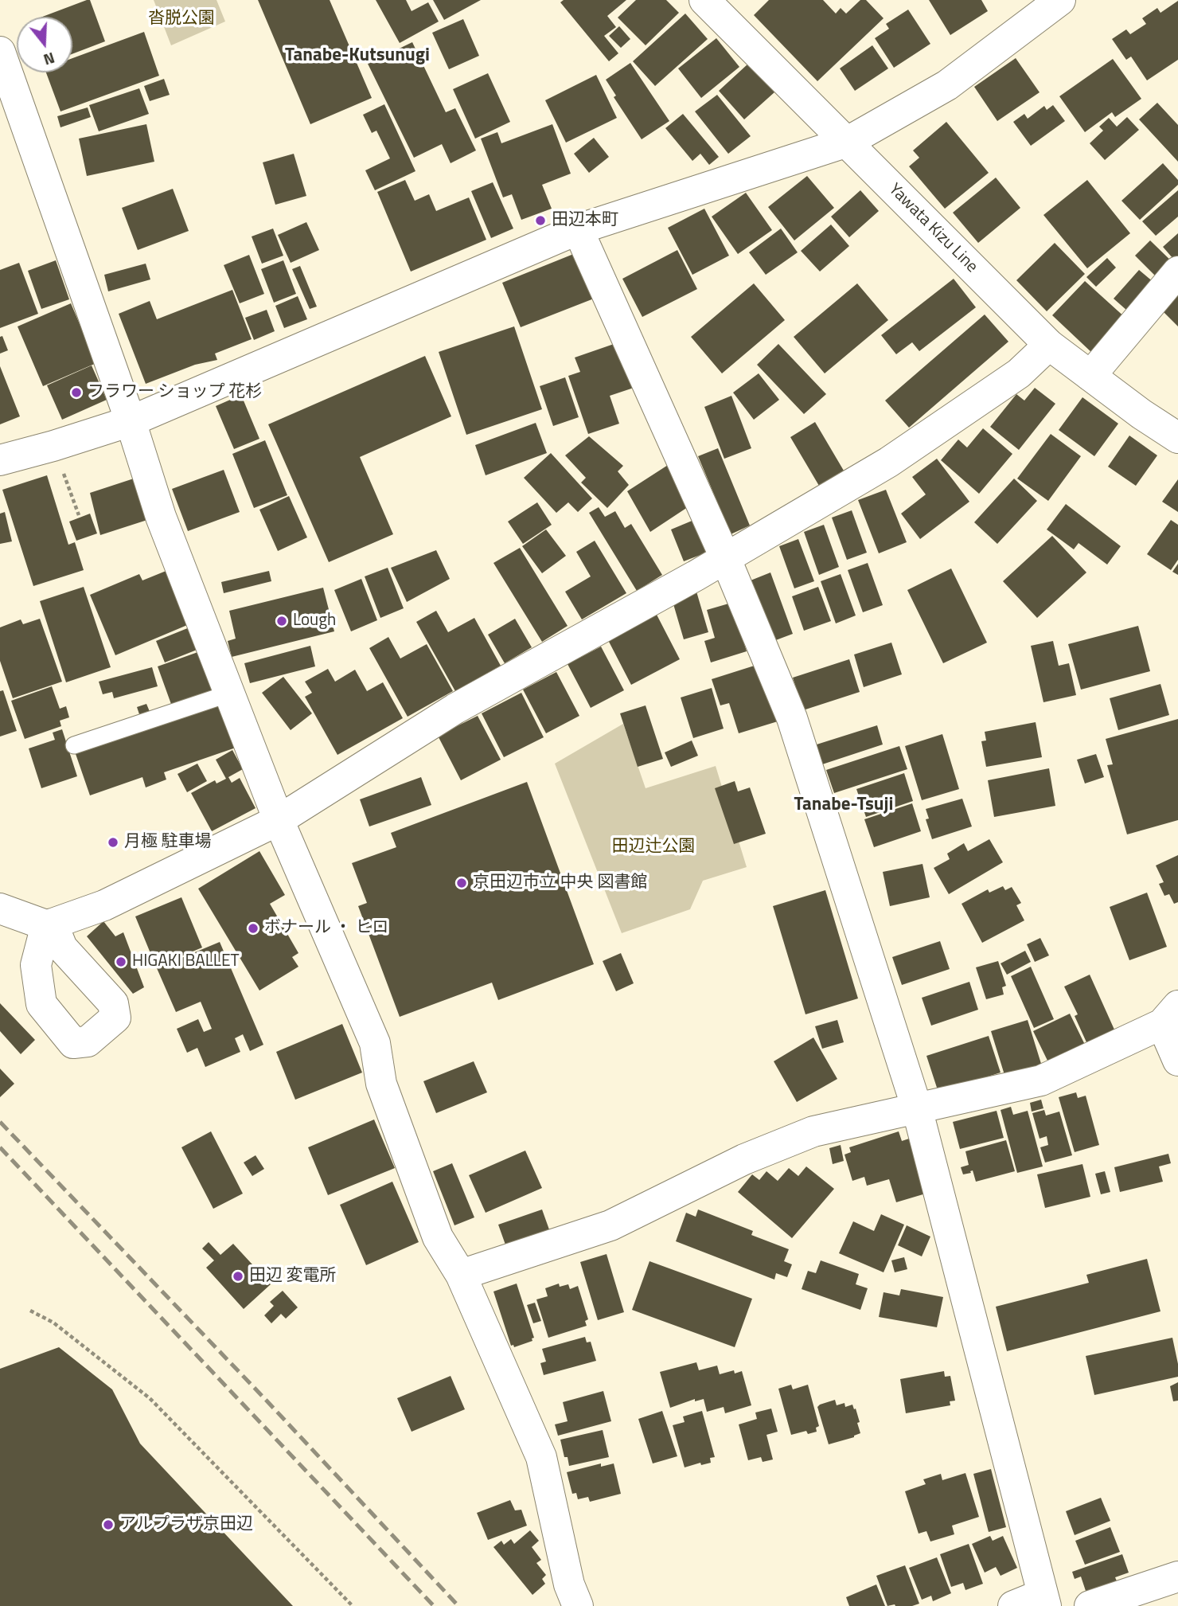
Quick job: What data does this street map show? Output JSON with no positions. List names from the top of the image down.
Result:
{
  "streets": {
    "street": ["Yawata Kizu Line"]
  },
  "districts": ["Tanabe-Kutsunugi", "Tanabe-Tsuji"],
  "parks": ["沓脱公園", "田辺辻公園"],
  "places": [
    "田辺本町",
    "フラワー ショップ 花杉",
    "Lough",
    "月極 駐車場",
    "京田辺市立 中央 図書館",
    "ボナール ・ ヒロ",
    "HIGAKI BALLET",
    "田辺 変電所",
    "アルプラザ京田辺"
  ],
  "north": "bottom"
}
